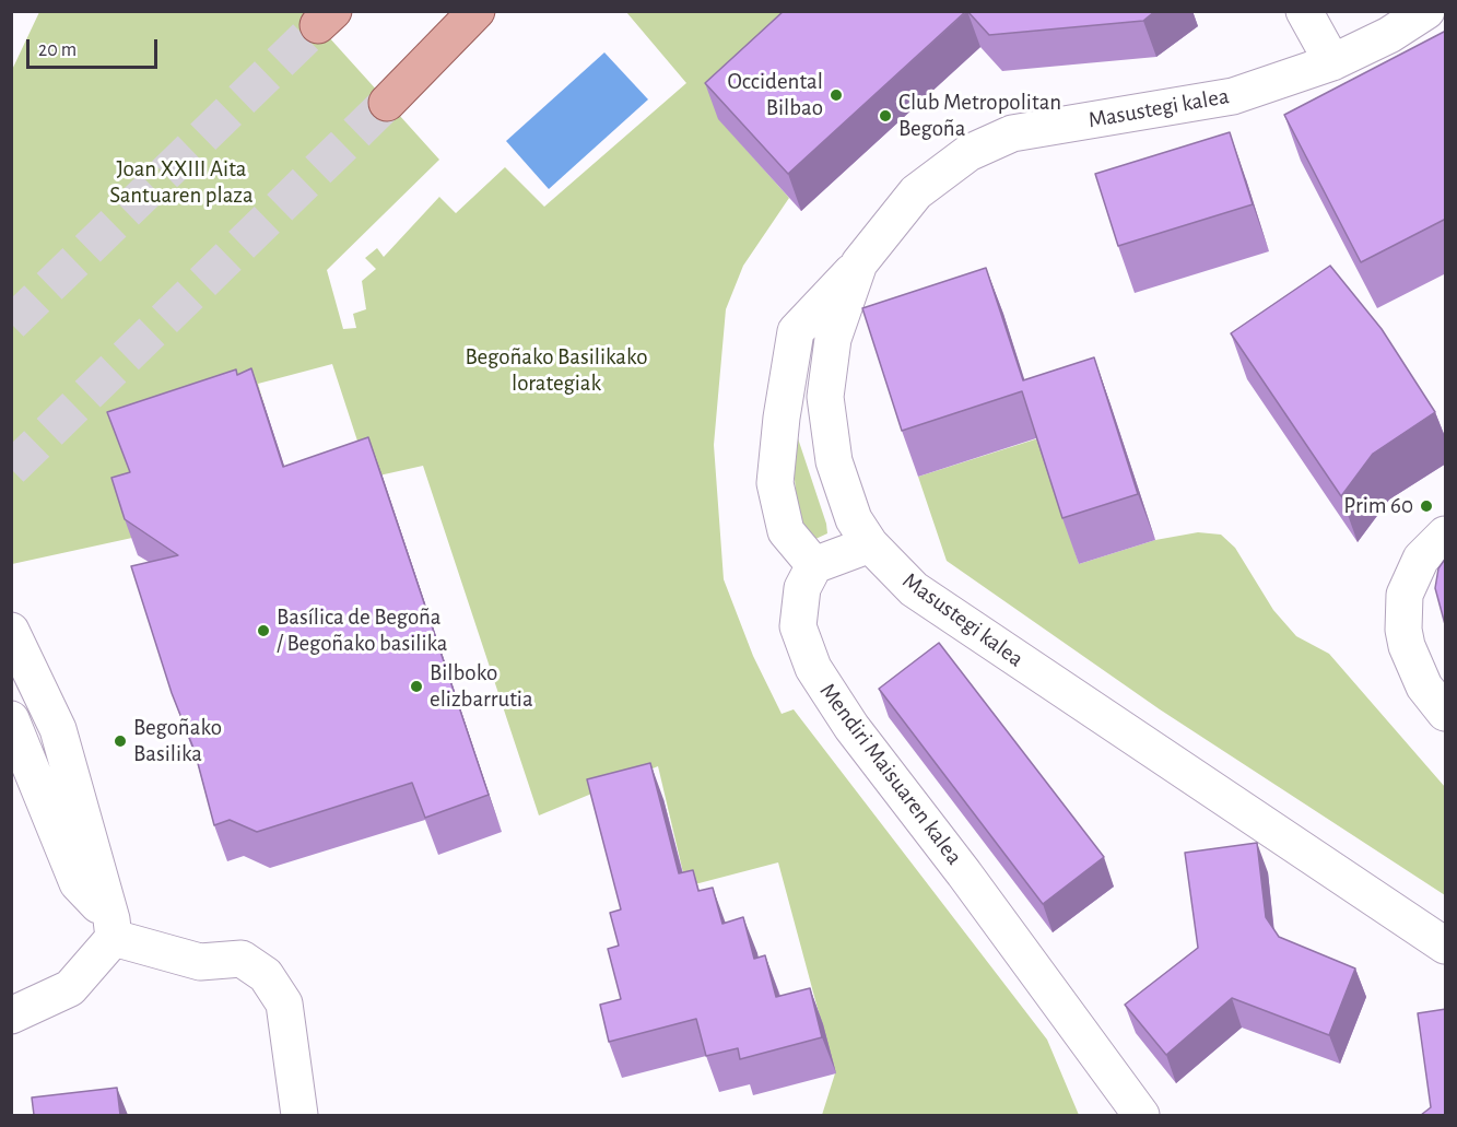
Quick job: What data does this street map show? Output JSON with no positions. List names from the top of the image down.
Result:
{
  "streets": {
    "street": ["Masustegi kalea", "Mendiri Maisuaren kalea"]
  },
  "parks": ["Joan XXIII Aita Santuaren plaza", "Begoñako Basilikako lorategiak"],
  "places": [
    "Occidental Bilbao",
    "Club Metropolitan Begoña",
    "Prim 60",
    "Basílica de Begoña / Begoñako basilika",
    "Bilboko elizbarrutia",
    "Begoñako Basilika"
  ],
  "scale_bar": "20 m"
}
